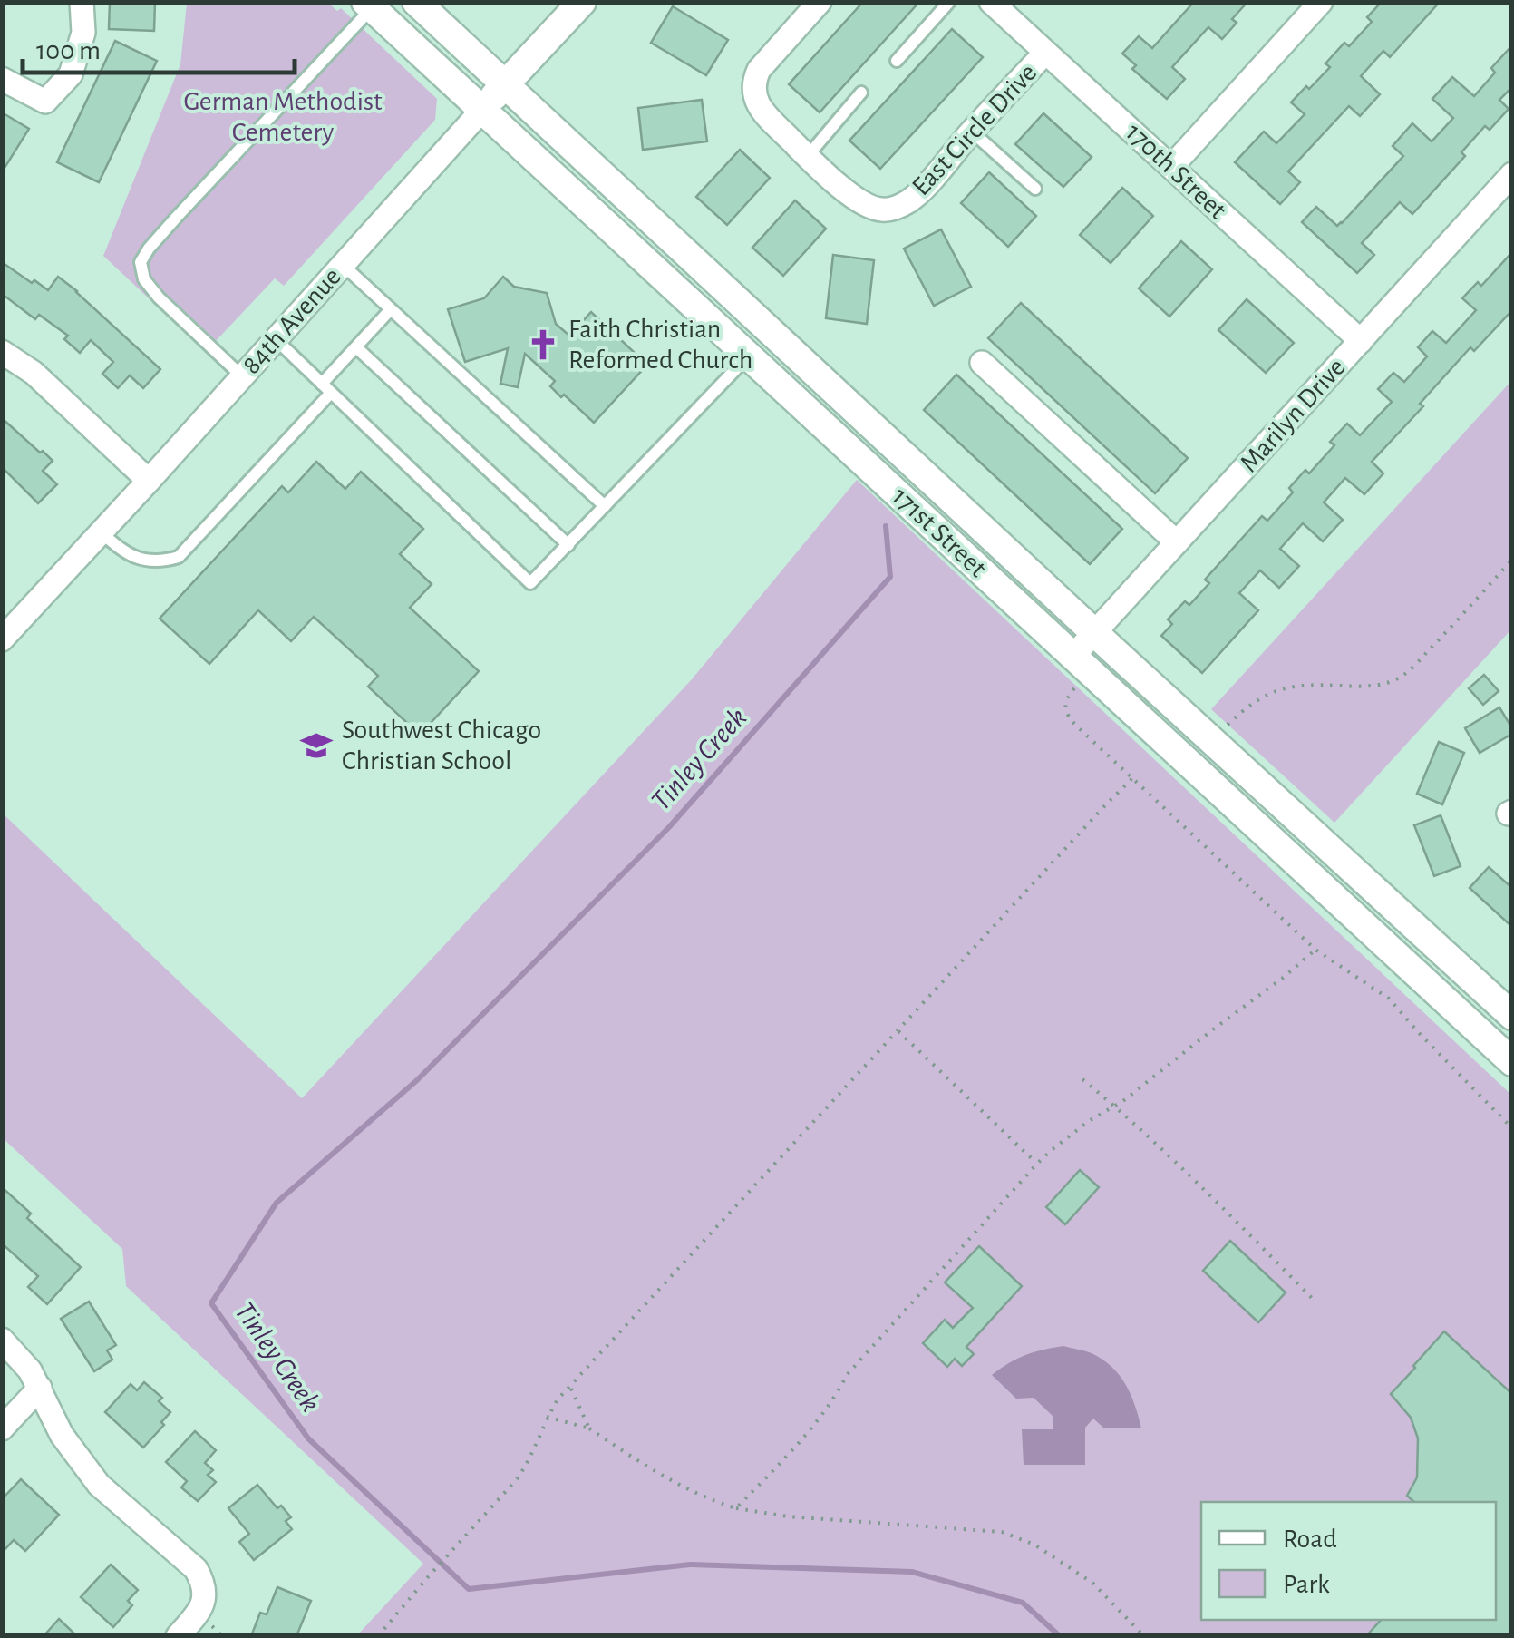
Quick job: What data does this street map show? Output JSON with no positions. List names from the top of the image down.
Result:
{
  "streets": {
    "street": [
      "East Circle Drive",
      "170th Street",
      "84th Avenue",
      "Marilyn Drive",
      "171st Street"
    ]
  },
  "crossings": [
    ["East Circle Drive", "170th Street"],
    ["170th Street", "Marilyn Drive"],
    ["84th Avenue", "171st Street"],
    ["Marilyn Drive", "171st Street"]
  ],
  "water": ["Tinley Creek"],
  "parks": ["German Methodist Cemetery"],
  "places": {
    "church": ["Faith Christian Reformed Church"],
    "school or university": ["Southwest Chicago Christian School"]
  },
  "legend": ["Road", "Park"],
  "scale_bar": "100 m"
}
